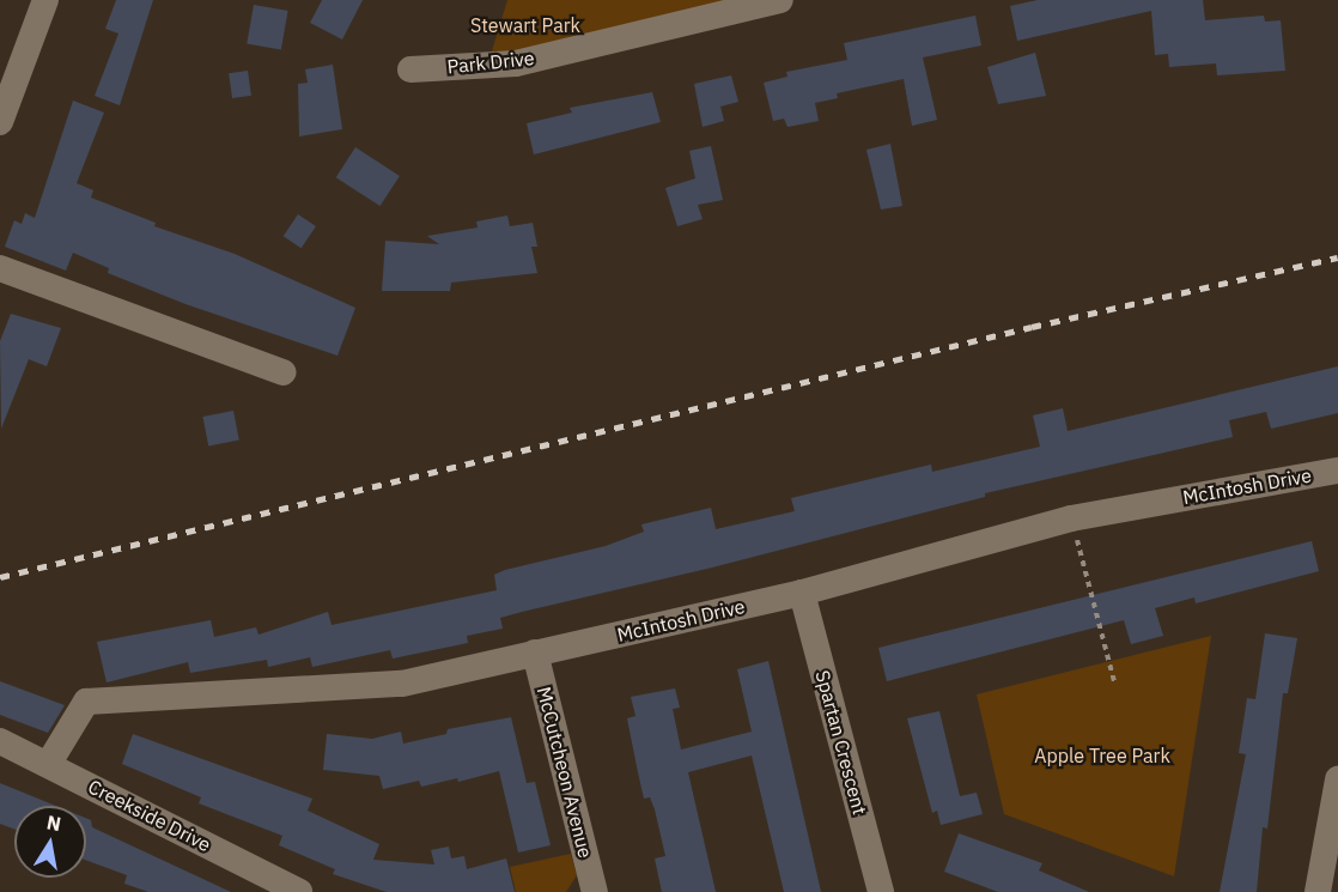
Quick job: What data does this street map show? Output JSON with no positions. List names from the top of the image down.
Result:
{
  "streets": {
    "street": [
      "Park Drive",
      "McIntosh Drive",
      "Spartan Crescent",
      "McCutcheon Avenue",
      "Creekside Drive"
    ]
  },
  "crossings": [
    ["McIntosh Drive", "Spartan Crescent"],
    ["McIntosh Drive", "McCutcheon Avenue"],
    ["McIntosh Drive", "Creekside Drive"]
  ],
  "parks": ["Stewart Park", "Apple Tree Park"],
  "north": "top"
}
